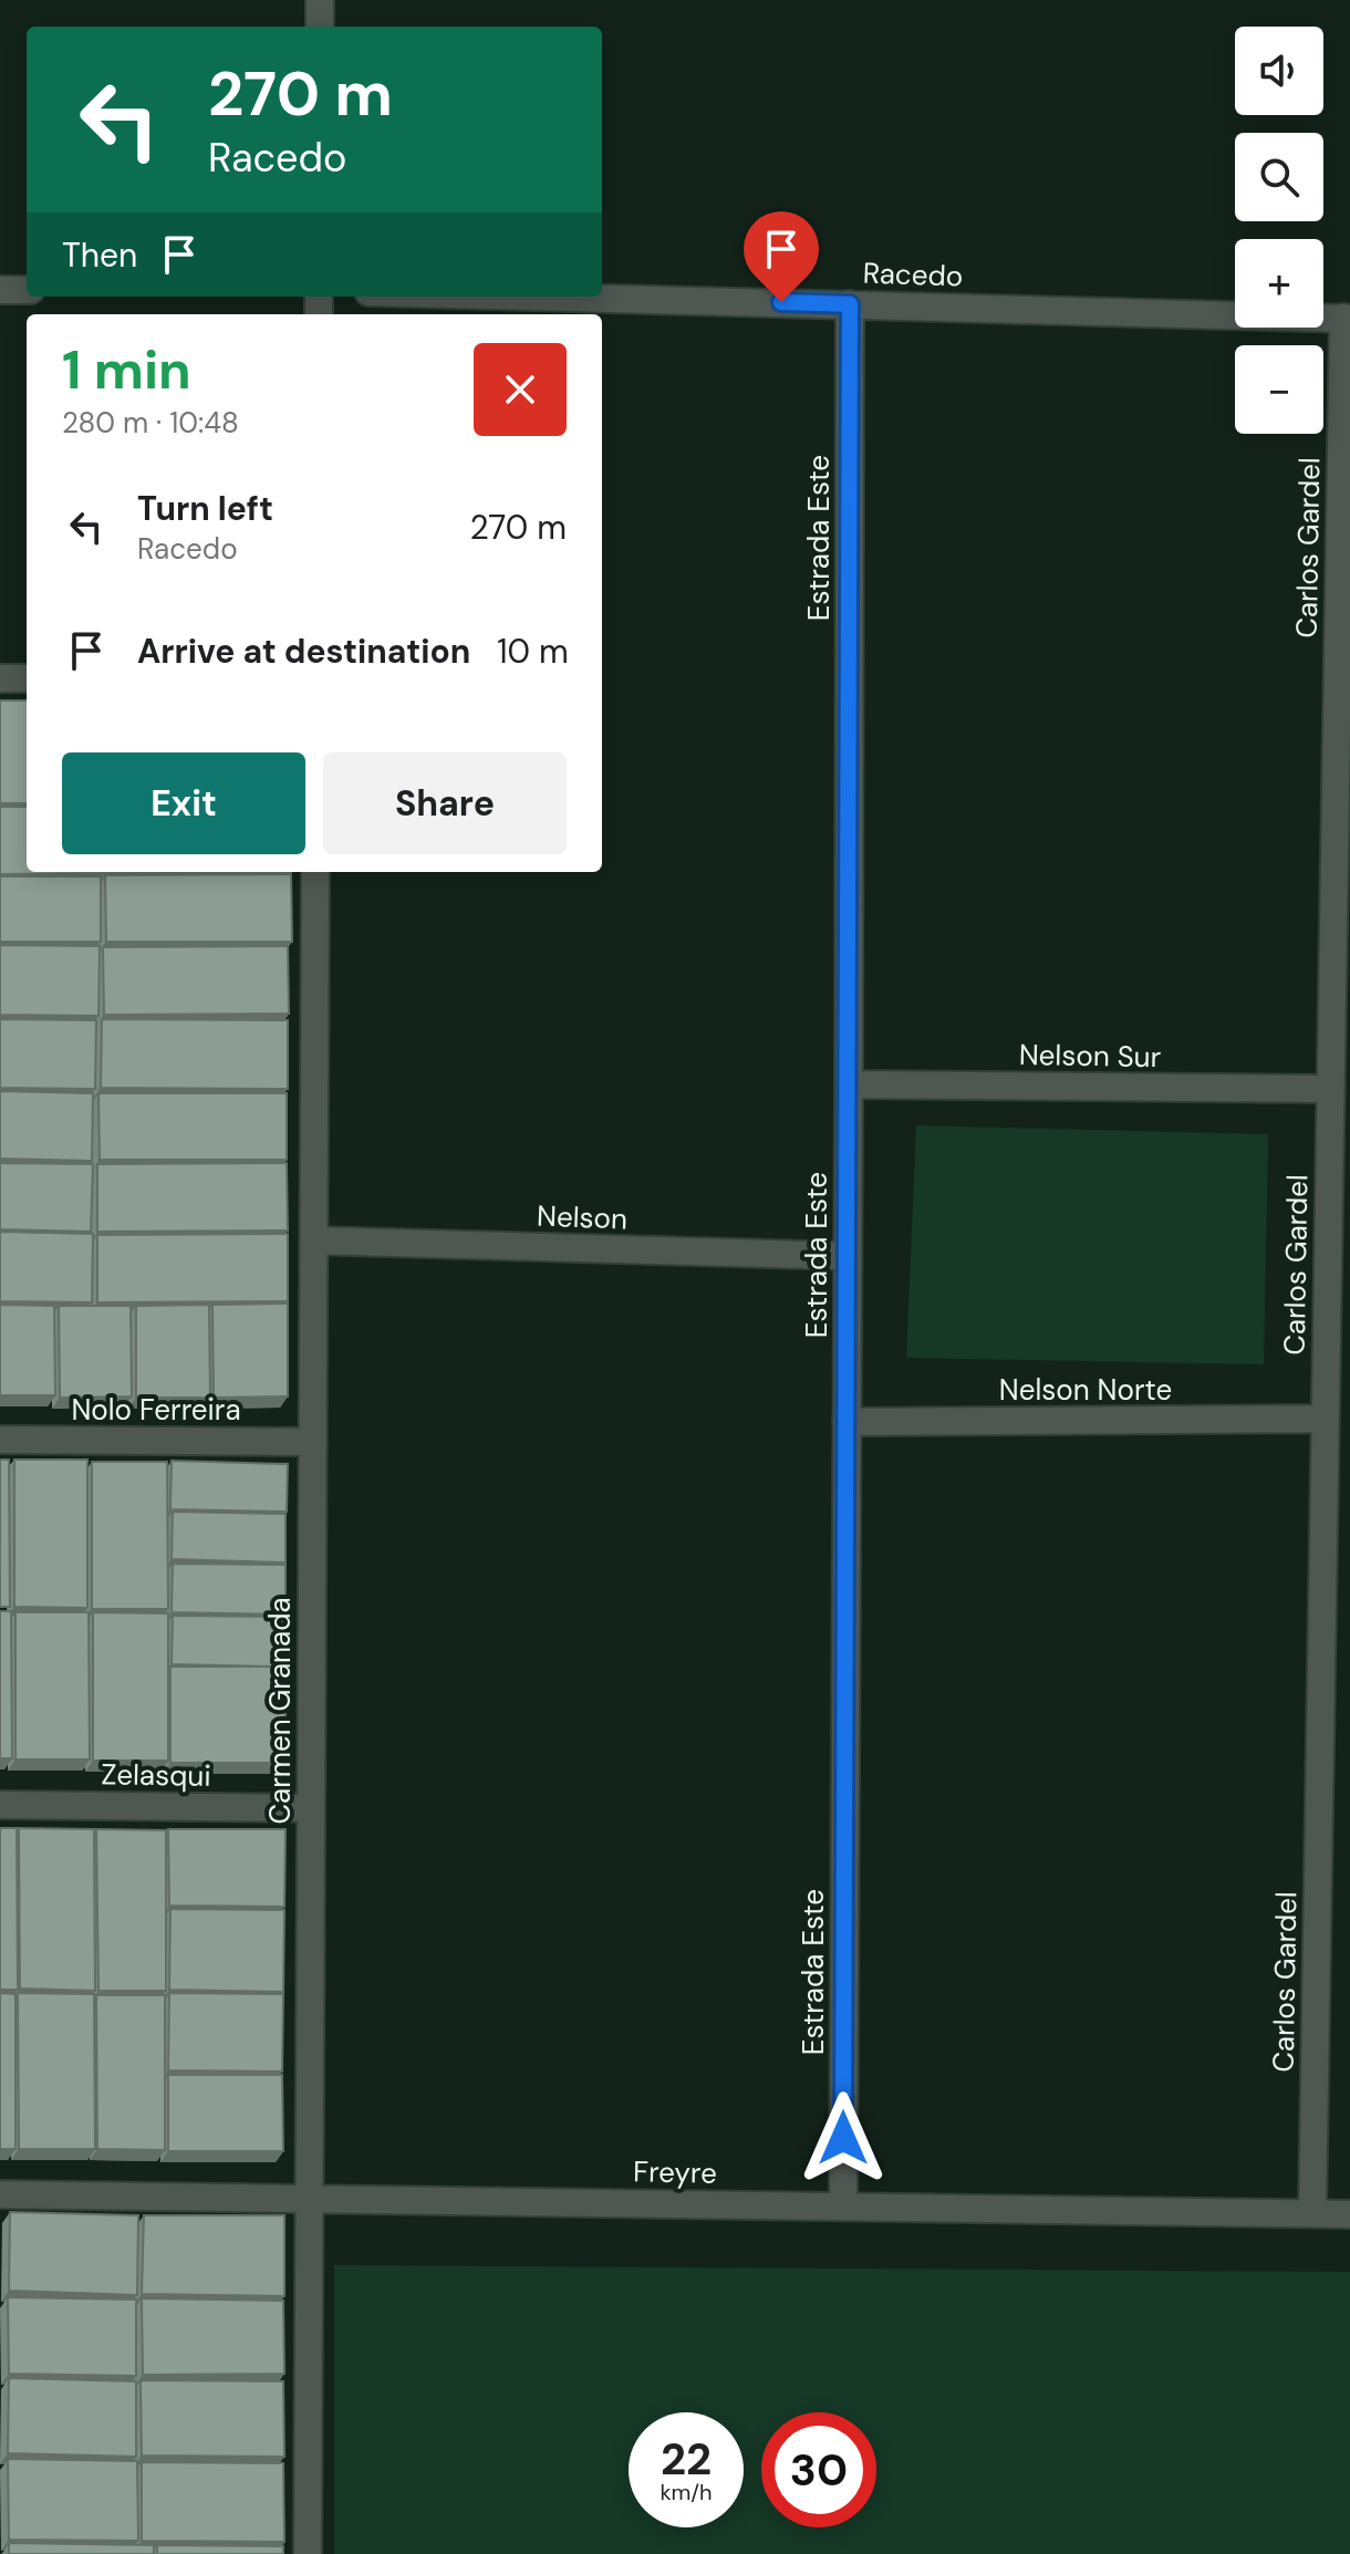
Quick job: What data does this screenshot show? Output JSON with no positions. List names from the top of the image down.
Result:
{
  "streets": {
    "street": [
      "Racedo",
      "Estrada Este",
      "Carlos Gardel",
      "Nelson Sur",
      "Nelson",
      "Nelson Norte",
      "Nolo Ferreira",
      "Carmen Granada",
      "Zelasqui",
      "Freyre"
    ]
  },
  "crossings": [
    ["Racedo", "Estrada Este"],
    ["Racedo", "Carlos Gardel"],
    ["Estrada Este", "Nelson Sur"],
    ["Estrada Este", "Nelson"],
    ["Estrada Este", "Nelson Norte"],
    ["Estrada Este", "Freyre"],
    ["Carlos Gardel", "Nelson Sur"],
    ["Carlos Gardel", "Nelson Norte"],
    ["Carlos Gardel", "Freyre"],
    ["Nelson", "Carmen Granada"],
    ["Nolo Ferreira", "Carmen Granada"],
    ["Carmen Granada", "Zelasqui"],
    ["Carmen Granada", "Freyre"]
  ],
  "page": {
    "map_buttons": ["+", "−"],
    "turn": ["270 m", "Racedo"],
    "then": "Then",
    "heading": ["1 min", "280 m · 10:48"],
    "list": [
      {
        "name": "Turn left",
        "note": "Racedo",
        "value": "270 m"
      },
      {
        "name": "Arrive at destination",
        "value": "10 m"
      }
    ],
    "buttons": ["Exit", "Share"],
    "speed": "22 km/h",
    "limit": "30"
  }
}
